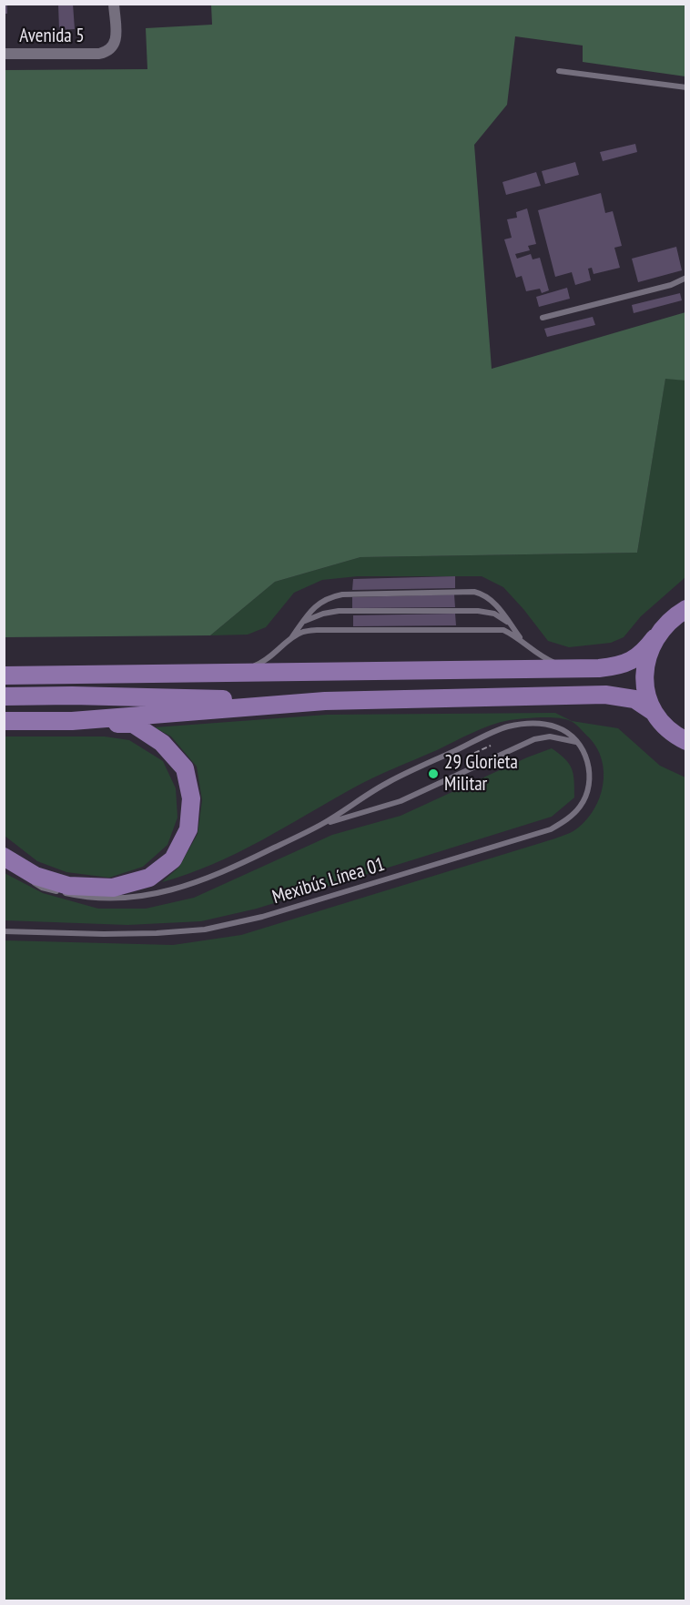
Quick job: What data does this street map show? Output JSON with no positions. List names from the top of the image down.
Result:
{
  "streets": {
    "street": ["Avenida 5"],
    "lane": ["Mexibús Línea 01"]
  },
  "places": ["29 Glorieta Militar"]
}
